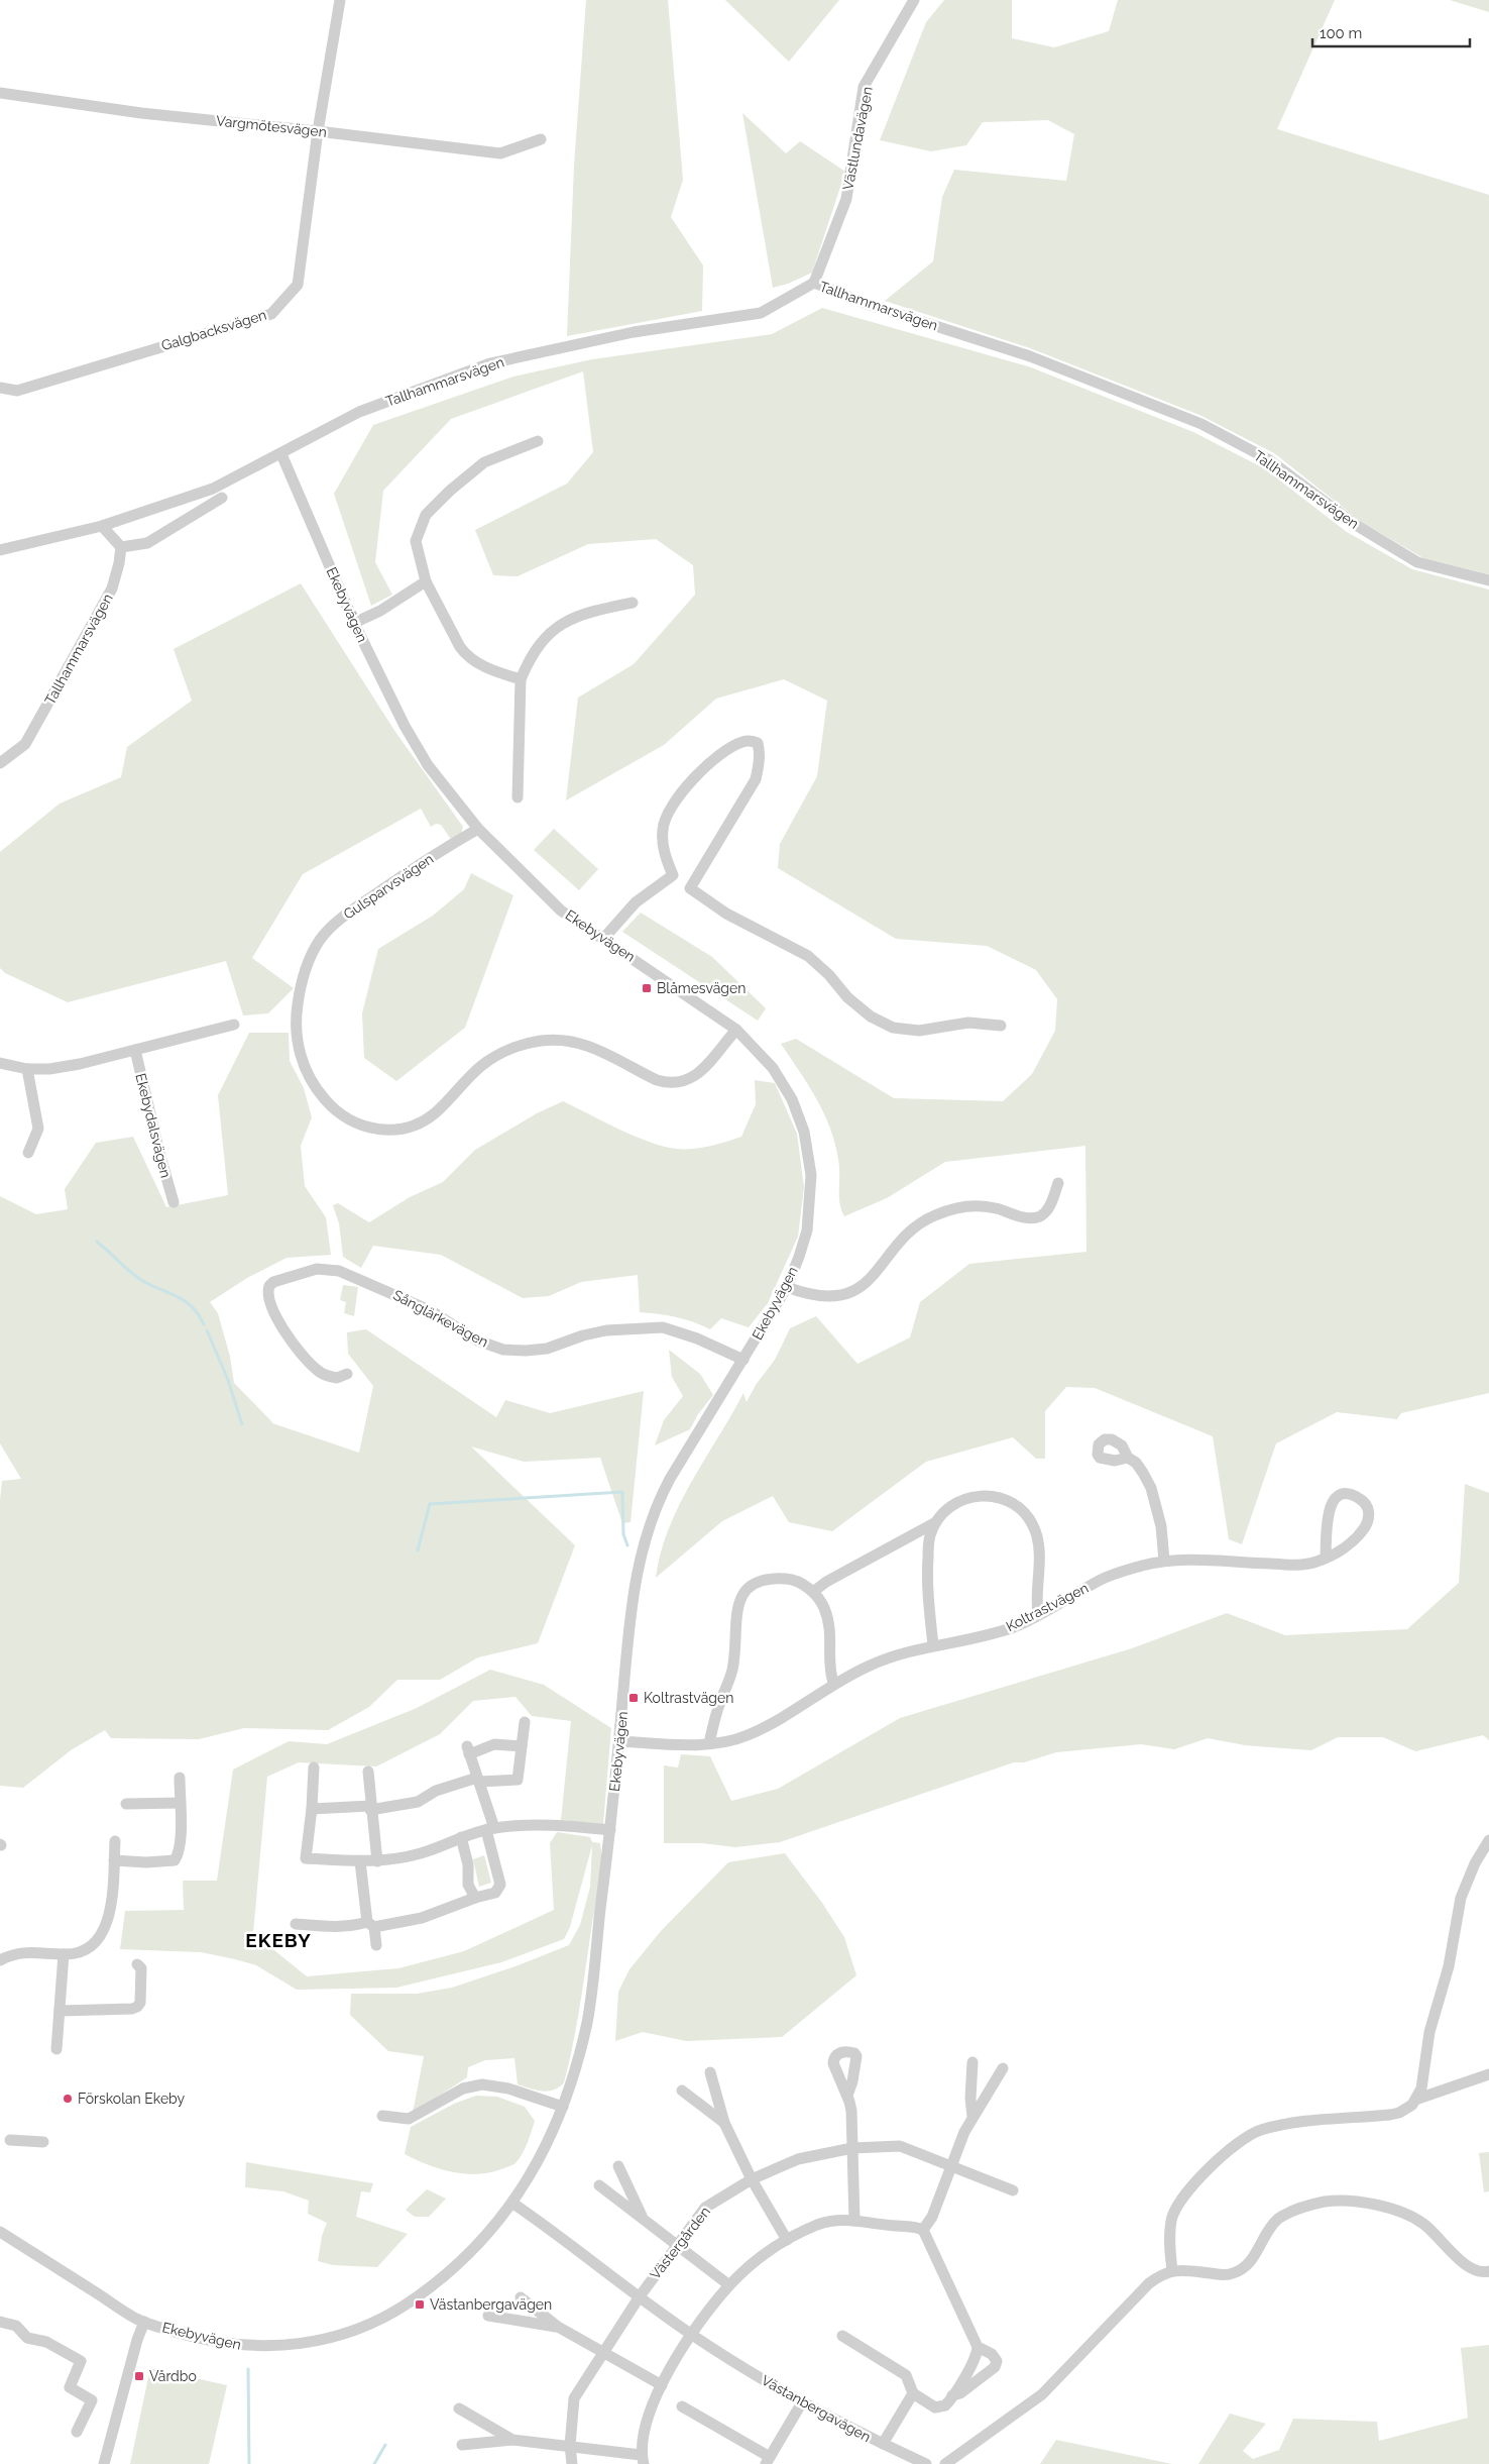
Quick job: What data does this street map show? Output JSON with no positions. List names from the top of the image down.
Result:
{
  "streets": {
    "street": [
      "Vargmötesvägen",
      "Västlundavägen",
      "Tallhammarsvägen",
      "Galgbacksvägen",
      "Ekebyvägen",
      "Gulsparvsvägen",
      "Ekebydalsvägen",
      "Sånglärkevägen",
      "Koltrastvägen",
      "Västergården",
      "Västanbergavägen"
    ]
  },
  "crossings": [
    ["Vargmötesvägen", "Galgbacksvägen"],
    ["Västlundavägen", "Tallhammarsvägen"],
    ["Tallhammarsvägen", "Ekebyvägen"],
    ["Ekebyvägen", "Gulsparvsvägen"],
    ["Ekebyvägen", "Sånglärkevägen"],
    ["Ekebyvägen", "Koltrastvägen"],
    ["Ekebyvägen", "Västanbergavägen"],
    ["Västergården", "Västanbergavägen"]
  ],
  "districts": ["EKEBY"],
  "places": {
    "transit": [
      "Blåmesvägen",
      "Koltrastvägen",
      "Västanbergavägen",
      "Vårdbo"
    ],
    "other": ["Förskolan Ekeby"]
  },
  "scale_bar": "100 m"
}
